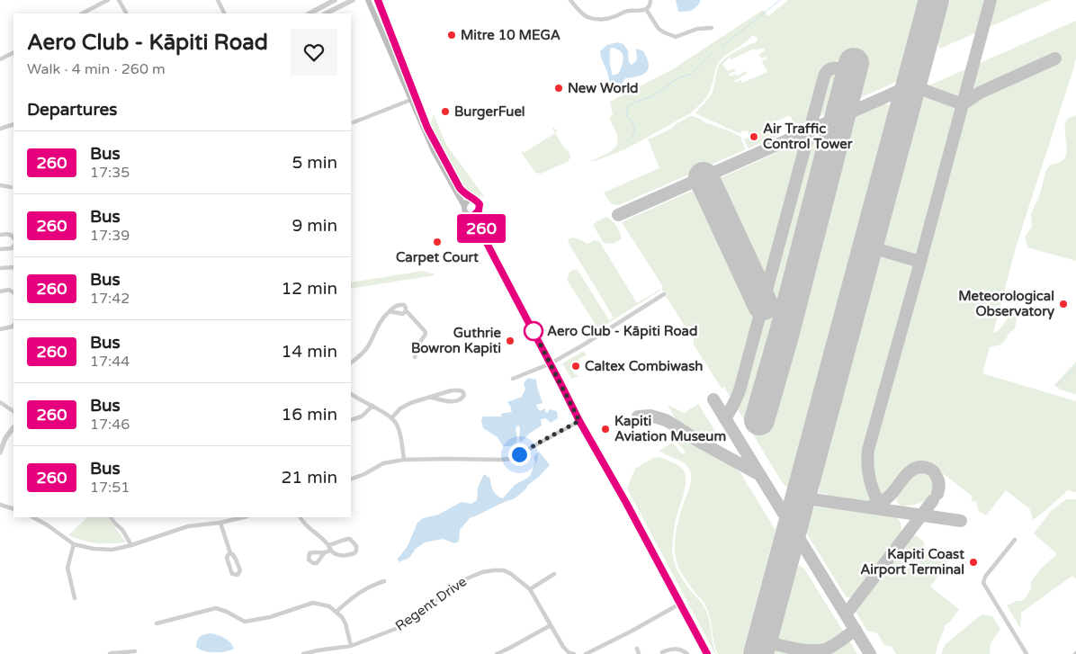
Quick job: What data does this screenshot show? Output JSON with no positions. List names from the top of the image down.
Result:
{
  "streets": {
    "street": ["Regent Drive"]
  },
  "places": [
    "Mitre 10 MEGA",
    "New World",
    "BurgerFuel",
    "Air Traffic Control Tower",
    "Carpet Court",
    "Meteorological Observatory",
    "Aero Club - Kāpiti Road",
    "Guthrie Bowron Kapiti",
    "Caltex Combiwash",
    "Kapiti Aviation Museum",
    "Kapiti Coast Airport Terminal"
  ],
  "lines": ["bus line 260"],
  "page": {
    "on_map": "260",
    "heading": [
      ["Aero Club - Kāpiti Road", "Walk · 4 min · 260 m"],
      "Departures"
    ],
    "list": [
      {
        "mark": "260",
        "name": "Bus",
        "note": "17:35",
        "value": "5 min"
      },
      {
        "mark": "260",
        "name": "Bus",
        "note": "17:39",
        "value": "9 min"
      },
      {
        "mark": "260",
        "name": "Bus",
        "note": "17:42",
        "value": "12 min"
      },
      {
        "mark": "260",
        "name": "Bus",
        "note": "17:44",
        "value": "14 min"
      },
      {
        "mark": "260",
        "name": "Bus",
        "note": "17:46",
        "value": "16 min"
      },
      {
        "mark": "260",
        "name": "Bus",
        "note": "17:51",
        "value": "21 min"
      }
    ]
  }
}
